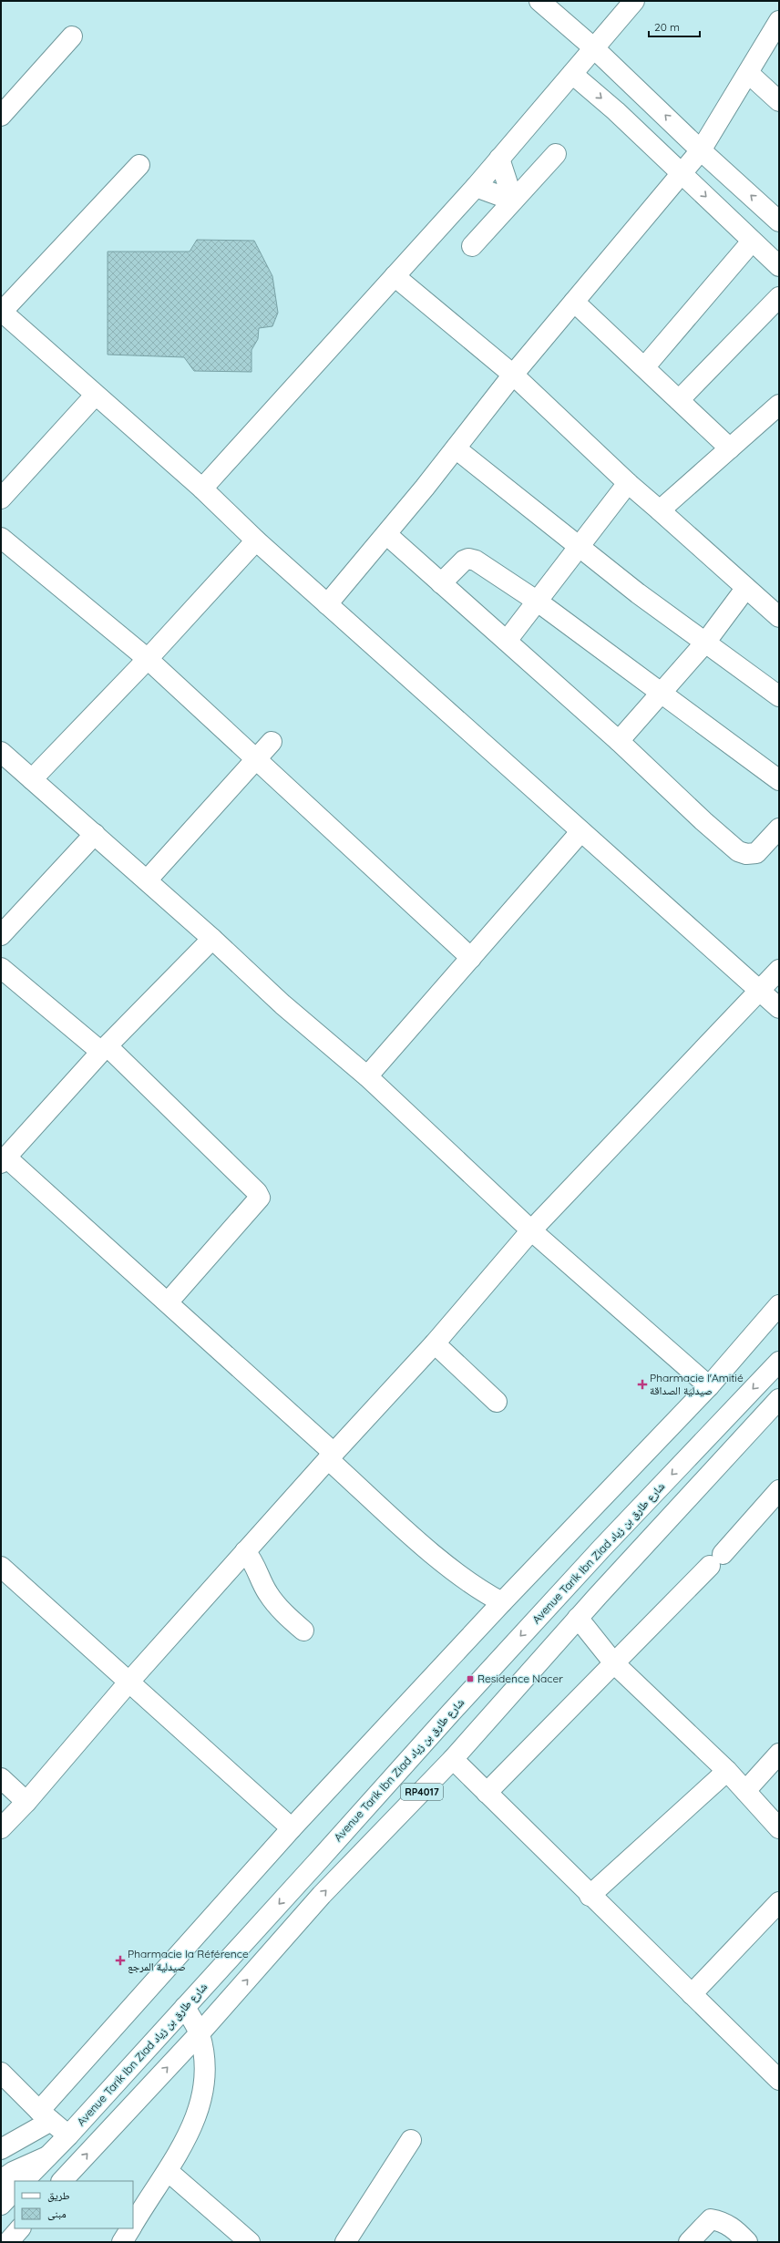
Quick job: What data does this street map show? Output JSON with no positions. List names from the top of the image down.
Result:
{
  "streets": {
    "street": ["Avenue Tarik Ibn Ziad شارع طارق بن زياد", "RP4017"]
  },
  "places": {
    "health": ["Pharmacie l'Amitié صيدلية الصداقة", "Pharmacie la Référence صيدلية المرجع"],
    "transit": ["Residence Nacer"]
  },
  "legend": ["طريق", "مبنى"],
  "scale_bar": "20 m"
}
